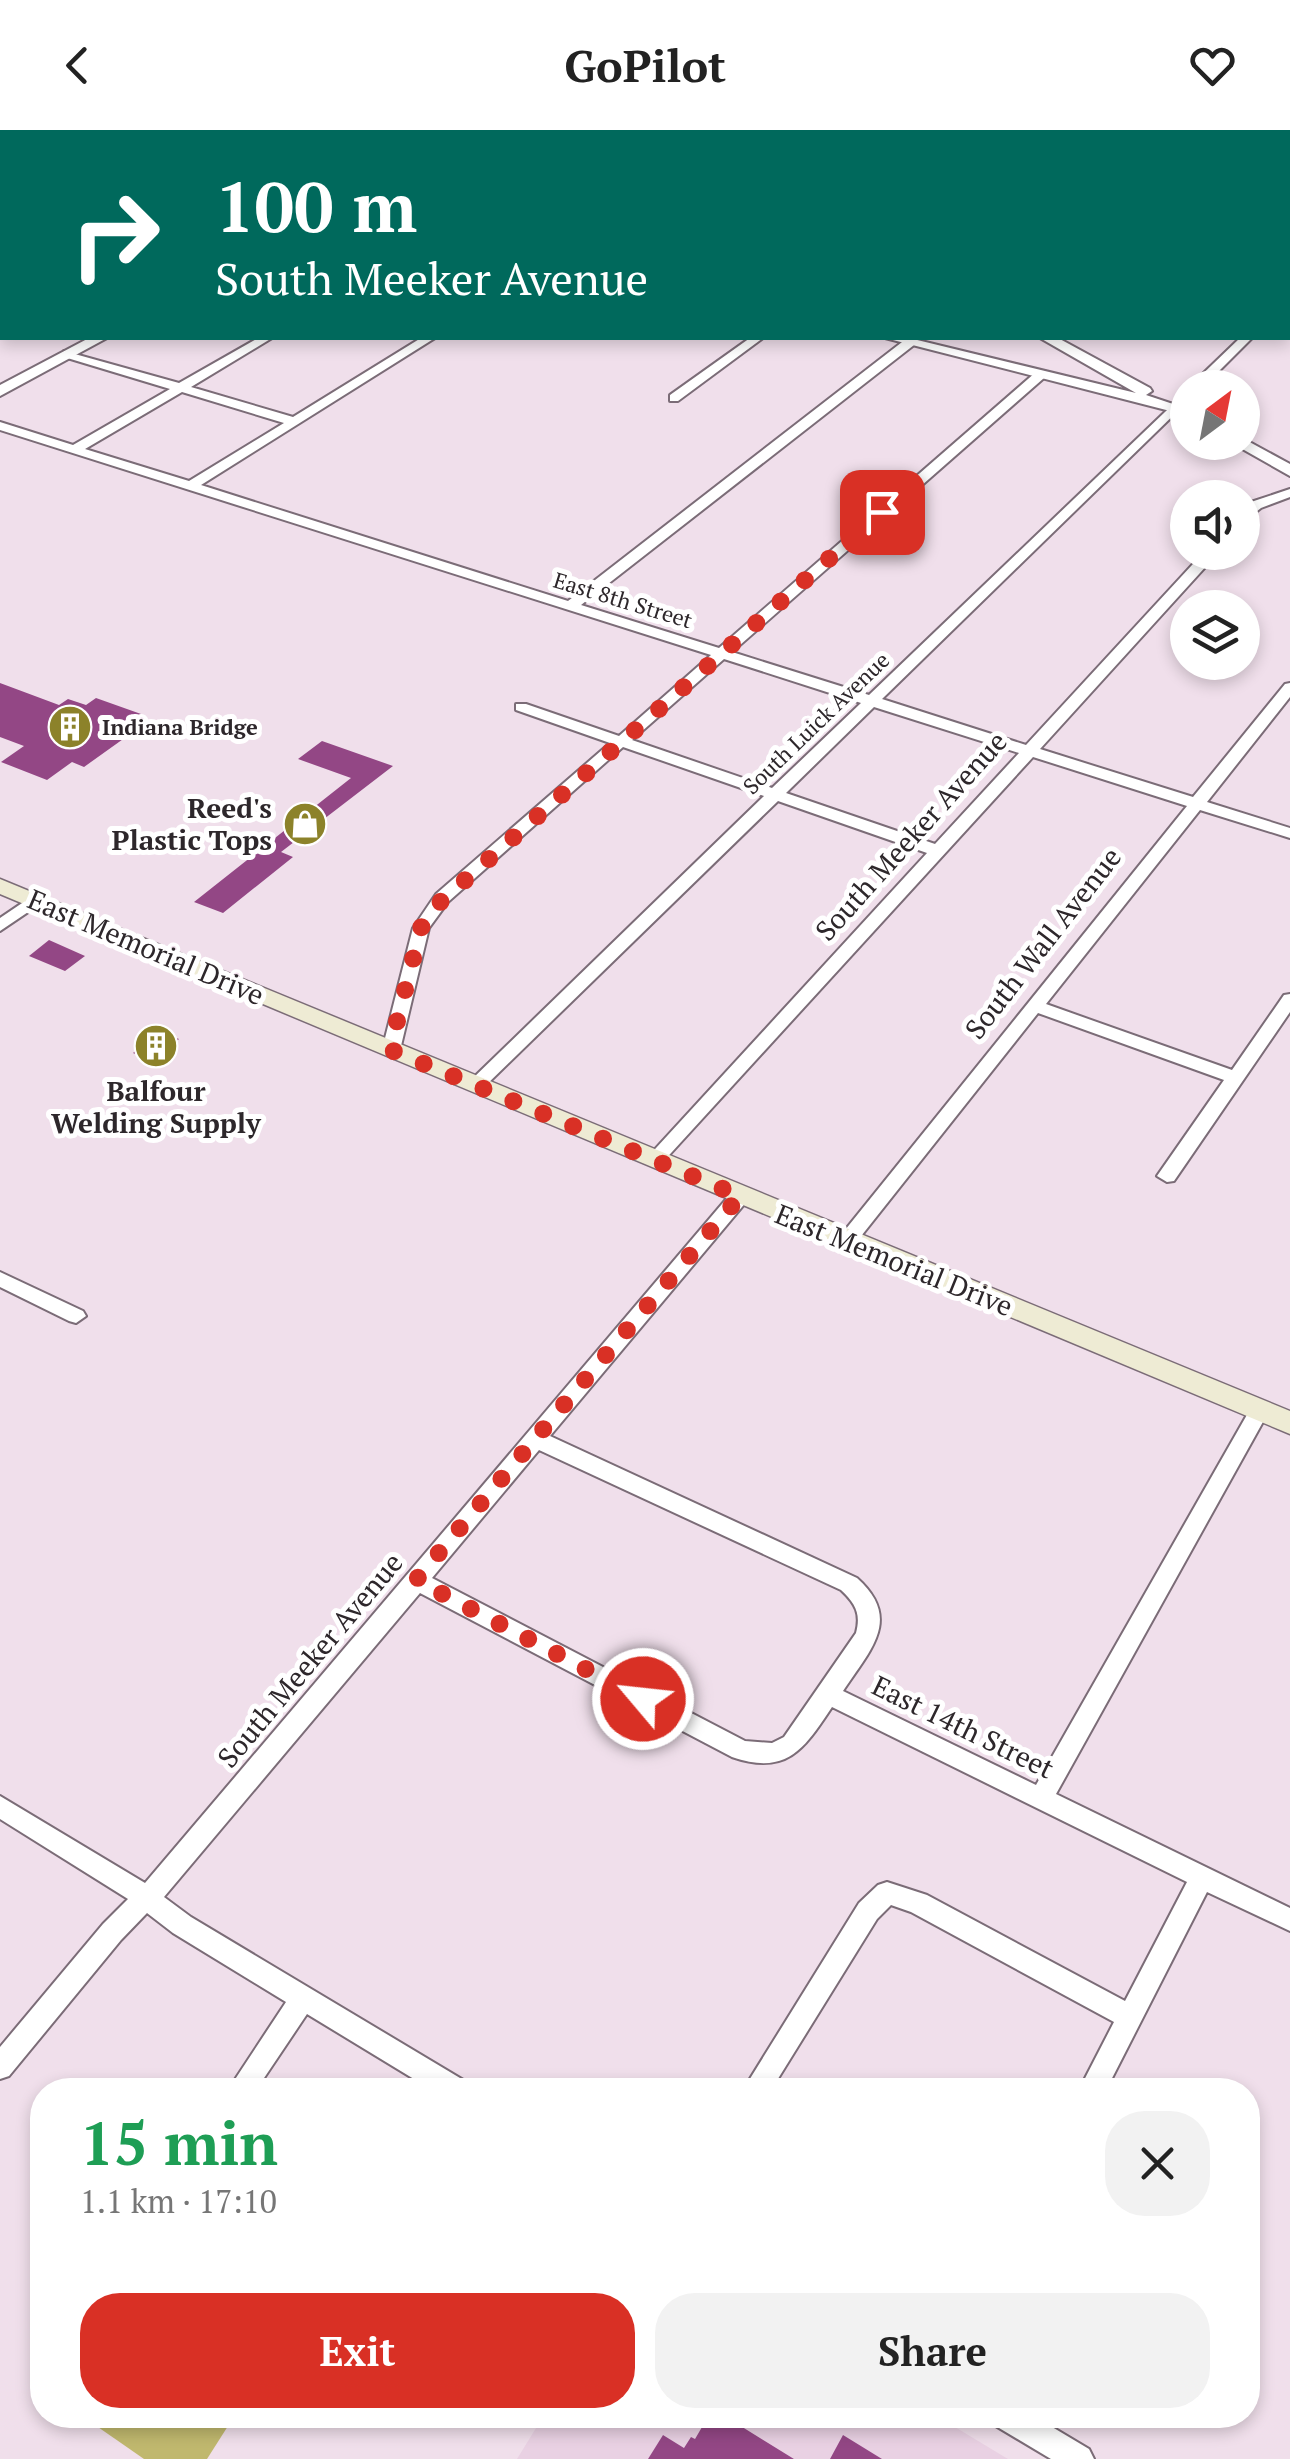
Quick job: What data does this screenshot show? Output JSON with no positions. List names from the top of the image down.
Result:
{
  "streets": {
    "main road": ["East Memorial Drive"],
    "street": [
      "East 8th Street",
      "South Luick Avenue",
      "South Meeker Avenue",
      "South Wall Avenue",
      "East 14th Street"
    ]
  },
  "crossings": [
    ["East 8th Street", "South Luick Avenue"],
    ["East 8th Street", "South Meeker Avenue"],
    ["East 8th Street", "South Wall Avenue"],
    ["South Luick Avenue", "East Memorial Drive"],
    ["South Meeker Avenue", "East Memorial Drive"],
    ["South Meeker Avenue", "East 14th Street"],
    ["South Wall Avenue", "East Memorial Drive"]
  ],
  "places": {
    "building": ["Indiana Bridge", "Balfour Welding Supply"],
    "shop": ["Reed's Plastic Tops"]
  },
  "north": "top right",
  "page": {
    "header": "GoPilot",
    "turn": ["100 m", "South Meeker Avenue"],
    "heading": ["15 min", "1.1 km · 17:10"],
    "buttons": ["Exit", "Share"]
  }
}
